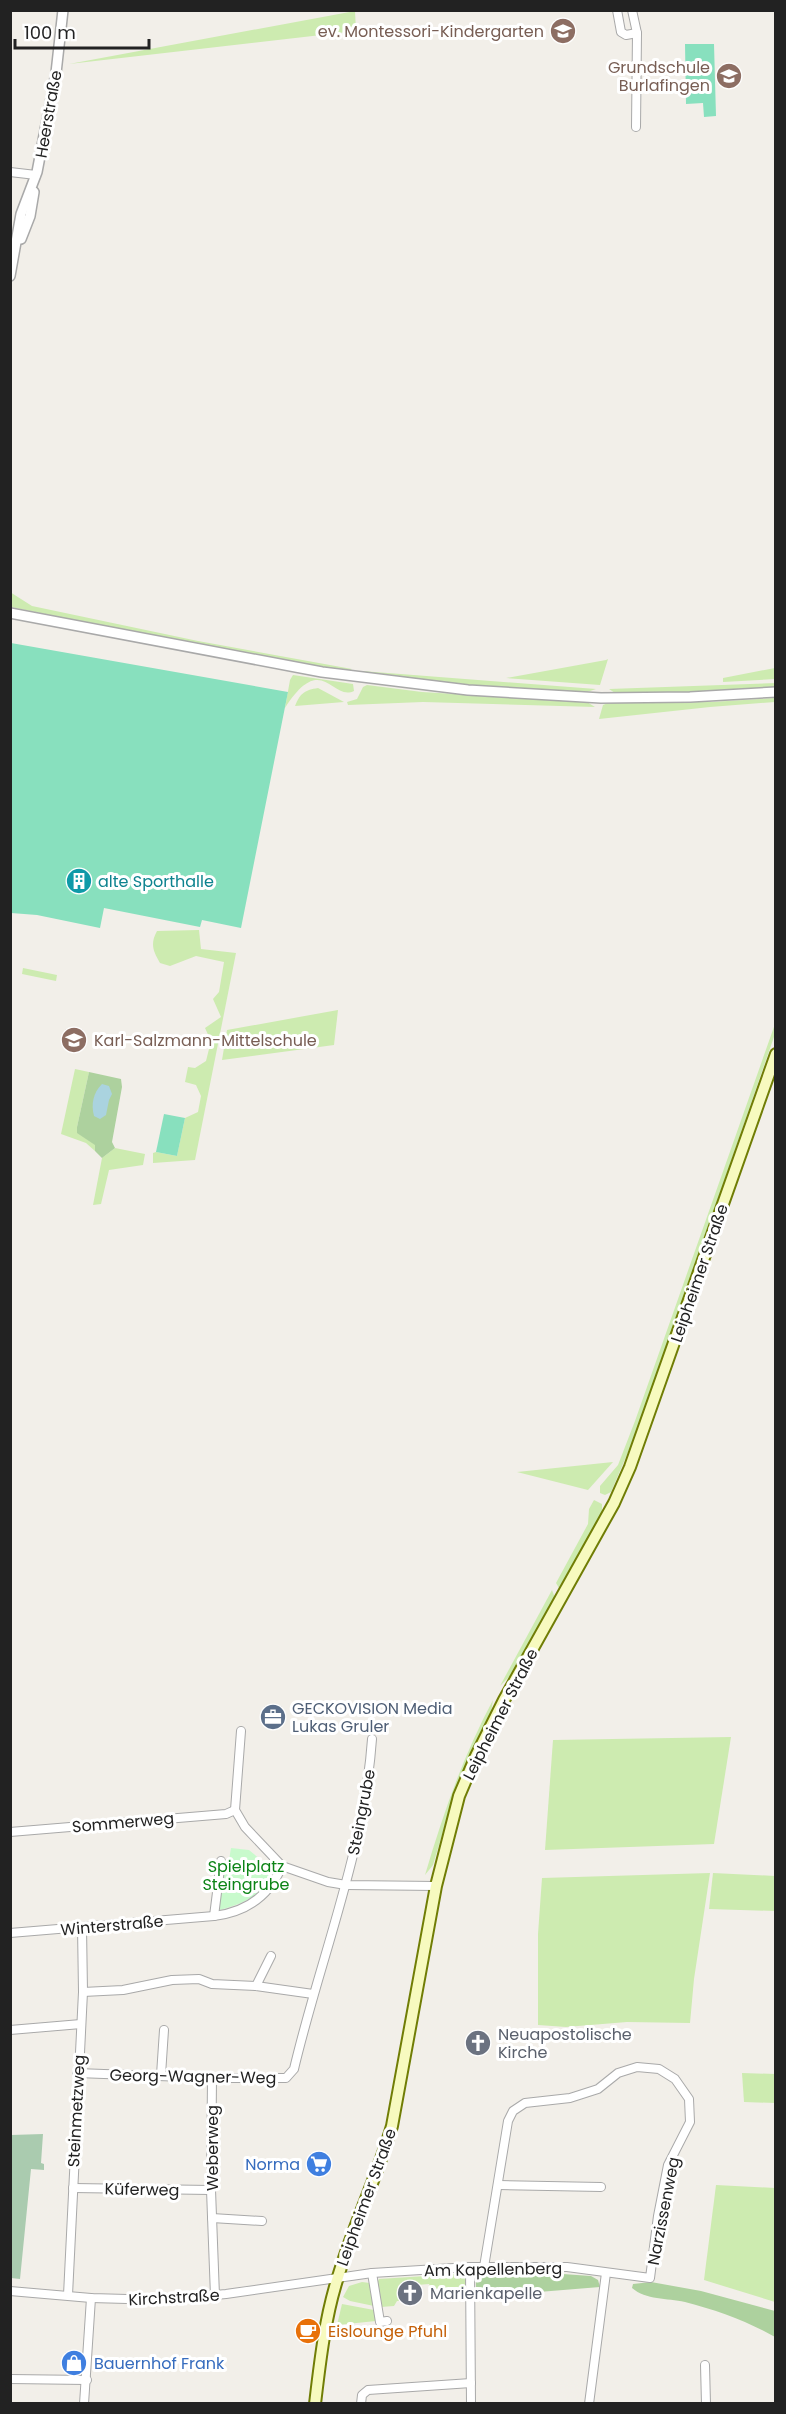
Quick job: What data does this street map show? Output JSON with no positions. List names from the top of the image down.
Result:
{
  "streets": {
    "main road": ["Leipheimer Straße"],
    "street": [
      "Heerstraße",
      "Steingrube",
      "Sommerweg",
      "Winterstraße",
      "Georg-Wagner-Weg",
      "Steinmetzweg",
      "Weberweg",
      "Küferweg",
      "Narzissenweg",
      "Am Kapellenberg",
      "Kirchstraße"
    ]
  },
  "crossings": [
    ["Leipheimer Straße", "Am Kapellenberg"],
    ["Leipheimer Straße", "Kirchstraße"],
    ["Steingrube", "Georg-Wagner-Weg"],
    ["Winterstraße", "Steinmetzweg"],
    ["Georg-Wagner-Weg", "Steinmetzweg"],
    ["Georg-Wagner-Weg", "Weberweg"],
    ["Steinmetzweg", "Küferweg"],
    ["Steinmetzweg", "Kirchstraße"],
    ["Weberweg", "Küferweg"],
    ["Weberweg", "Kirchstraße"],
    ["Narzissenweg", "Am Kapellenberg"],
    ["Am Kapellenberg", "Kirchstraße"]
  ],
  "parks": ["Spielplatz Steingrube"],
  "places": {
    "school or university": ["ev. Montessori-Kindergarten", "Grundschule Burlafingen", "Karl-Salzmann-Mittelschule"],
    "building": ["alte Sporthalle"],
    "office": ["GECKOVISION Media Lukas Gruler"],
    "church": ["Neuapostolische Kirche", "Marienkapelle"],
    "supermarket": ["Norma"],
    "cafe": ["Eislounge Pfuhl"],
    "shop": ["Bauernhof Frank"]
  },
  "scale_bar": "100 m"
}
